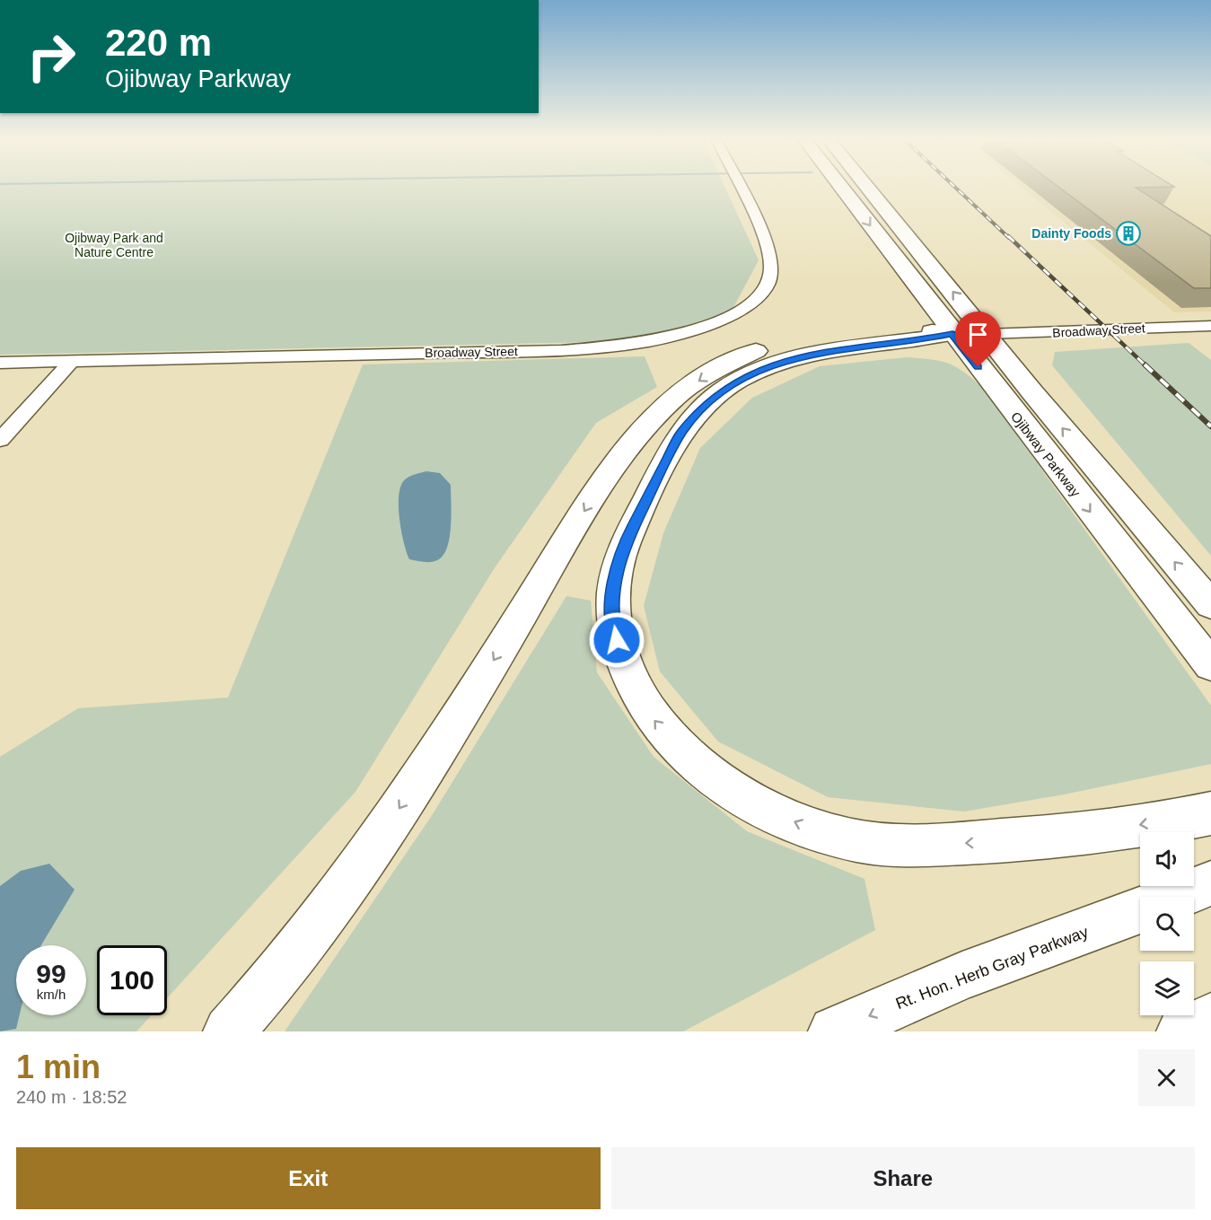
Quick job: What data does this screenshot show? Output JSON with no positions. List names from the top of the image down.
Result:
{
  "streets": {
    "main road": ["Ojibway Parkway", "Rt. Hon. Herb Gray Parkway"],
    "street": ["Broadway Street"]
  },
  "one_way": ["Rt. Hon. Herb Gray Parkway"],
  "parks": ["Ojibway Park and Nature Centre"],
  "places": {
    "building": ["Dainty Foods"]
  },
  "page": {
    "turn": ["220 m", "Ojibway Parkway"],
    "speed": "99 km/h",
    "limit": "100",
    "heading": ["1 min", "240 m · 18:52"],
    "buttons": ["Exit", "Share"]
  }
}
